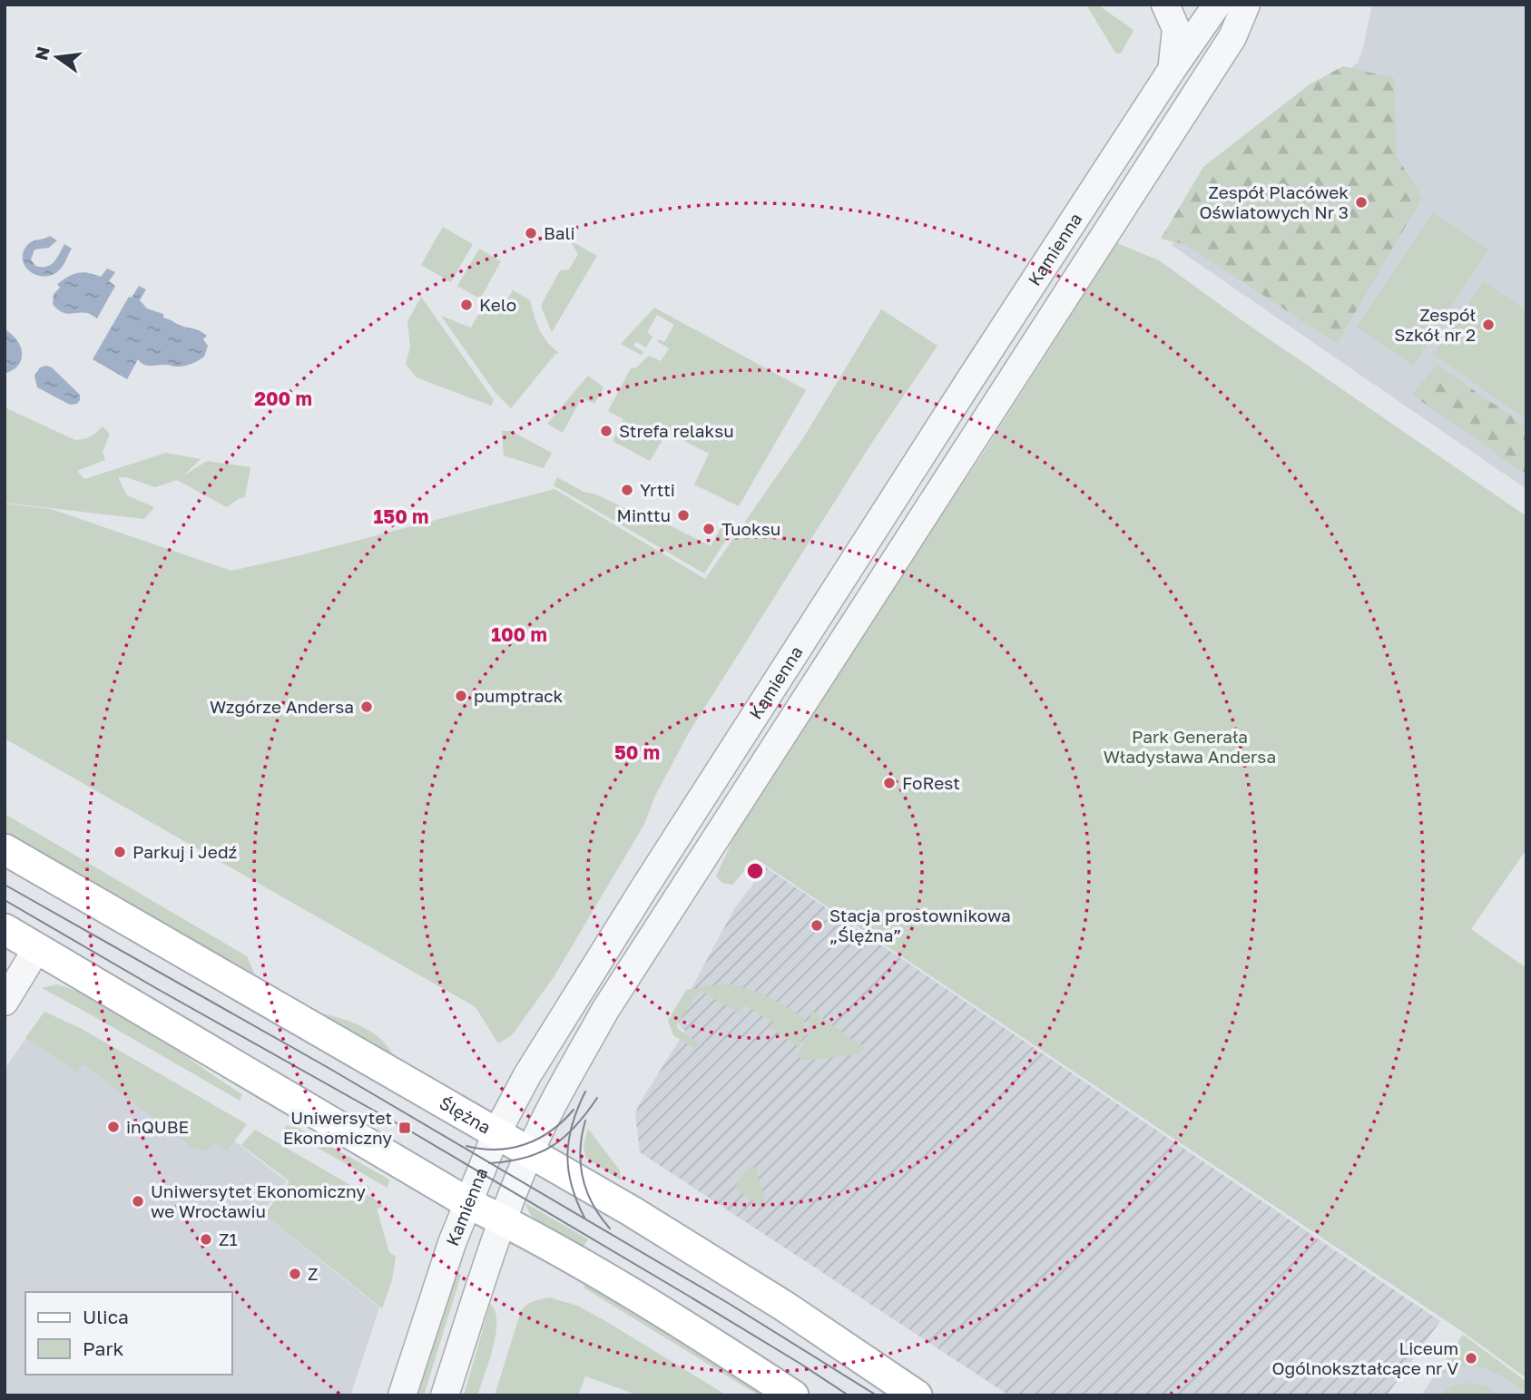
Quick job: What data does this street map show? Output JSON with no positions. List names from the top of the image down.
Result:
{
  "streets": {
    "main road": ["Ślężna"],
    "street": ["Kamienna"]
  },
  "crossings": [
    ["Kamienna", "Ślężna"]
  ],
  "parks": ["Park Generała Władysława Andersa"],
  "places": {
    "other": [
      "Zespół Placówek Oświatowych Nr 3",
      "Bali",
      "Kelo",
      "Zespół Szkół nr 2",
      "Strefa relaksu",
      "Yrtti",
      "Minttu",
      "Tuoksu",
      "pumptrack",
      "Wzgórze Andersa",
      "FoRest",
      "Parkuj i Jedź",
      "Stacja prostownikowa „Ślężna”",
      "inQUBE",
      "Uniwersytet Ekonomiczny we Wrocławiu",
      "Z1",
      "Z",
      "Liceum Ogólnokształcące nr V"
    ],
    "transit": ["Uniwersytet Ekonomiczny"]
  },
  "legend": ["Ulica", "Park"],
  "north": "left",
  "rings": [
    "200 m",
    "150 m",
    "100 m",
    "50 m"
  ]
}
